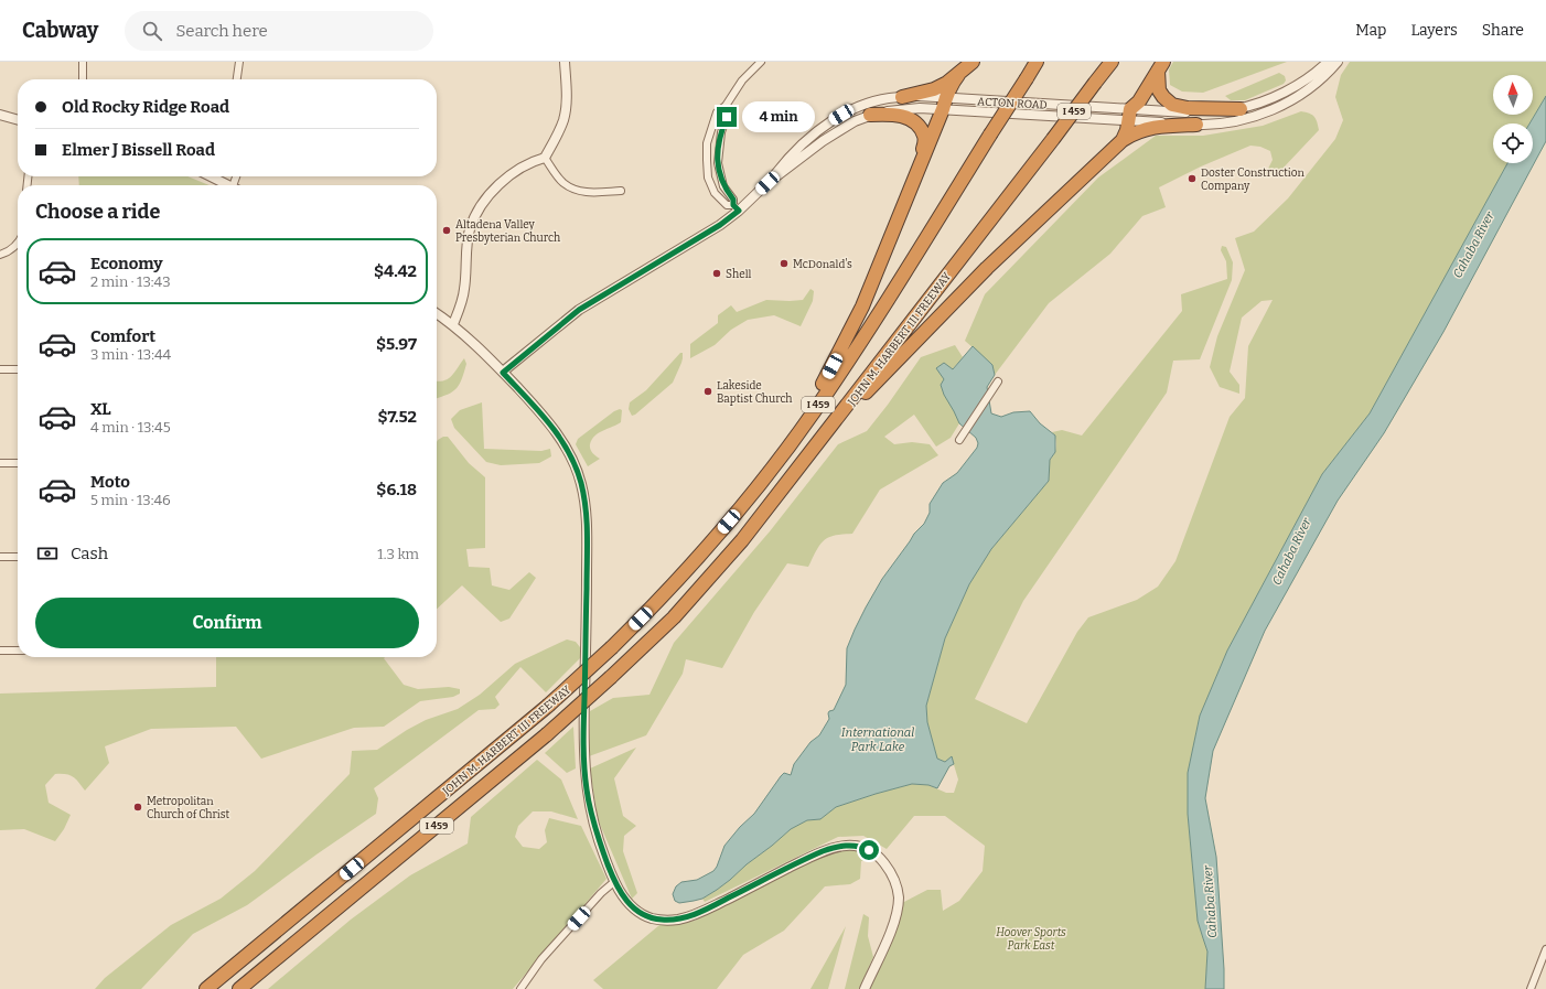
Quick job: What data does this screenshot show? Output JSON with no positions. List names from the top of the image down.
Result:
{
  "streets": {
    "highway": ["I 459", "JOHN M. HARBERT III FREEWAY"],
    "street": ["ACTON ROAD"]
  },
  "water": ["Cahaba River", "International Park Lake"],
  "parks": ["Hoover Sports Park East"],
  "places": [
    "Doster Construction Company",
    "Altadena Valley Presbyterian Church",
    "McDonald's",
    "Shell",
    "Lakeside Baptist Church",
    "Metropolitan Church of Christ"
  ],
  "north": "top",
  "page": {
    "header": "Cabway",
    "search": "Search here",
    "nav": ["Map", "Layers", "Share"],
    "banner": ["Old Rocky Ridge Road", "Elmer J Bissell Road"],
    "bubble": "4 min",
    "heading": "Choose a ride",
    "list": [
      {
        "name": "Economy",
        "note": "2 min · 13:43",
        "value": "$4.42"
      },
      {
        "name": "Comfort",
        "note": "3 min · 13:44",
        "value": "$5.97"
      },
      {
        "name": "XL",
        "note": "4 min · 13:45",
        "value": "$7.52"
      },
      {
        "name": "Moto",
        "note": "5 min · 13:46",
        "value": "$6.18"
      }
    ],
    "pay": ["Cash", "1.3 km"],
    "buttons": "Confirm"
  }
}
